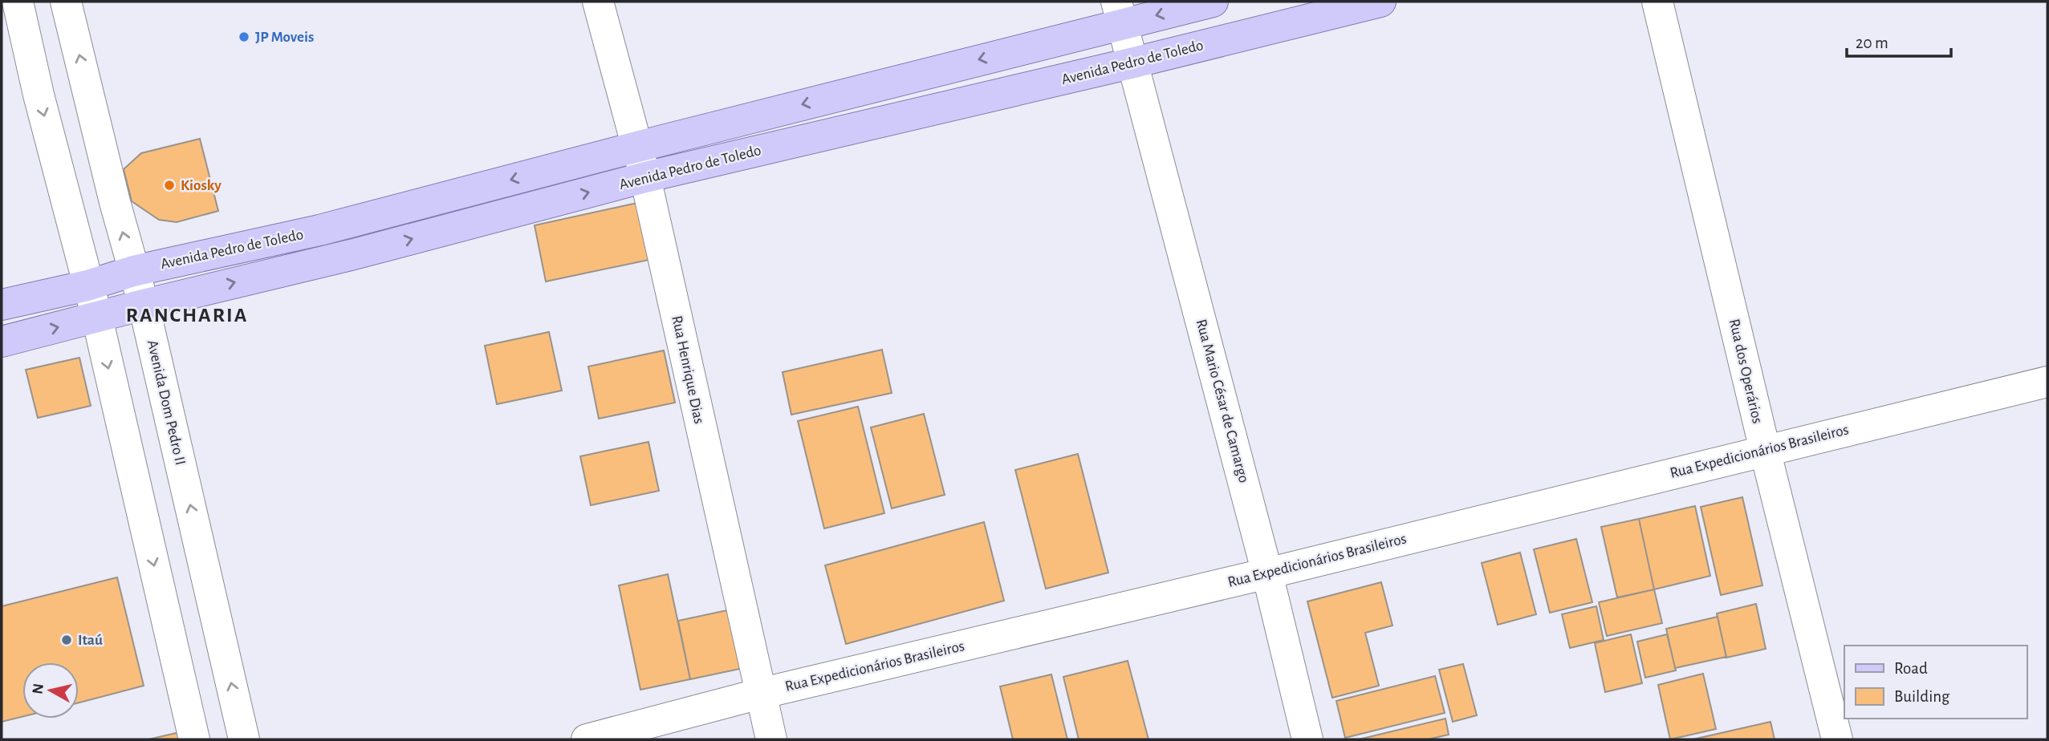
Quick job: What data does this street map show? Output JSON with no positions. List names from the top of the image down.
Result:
{
  "streets": {
    "main road": ["Avenida Pedro de Toledo"],
    "street": [
      "Rua Henrique Dias",
      "Rua dos Operários",
      "Rua Mario César de Camargo",
      "Avenida Dom Pedro II",
      "Rua Expedicionários Brasileiros"
    ]
  },
  "crossings": [
    ["Avenida Pedro de Toledo", "Rua Henrique Dias"],
    ["Avenida Pedro de Toledo", "Rua Mario César de Camargo"],
    ["Avenida Pedro de Toledo", "Avenida Dom Pedro II"],
    ["Rua Henrique Dias", "Rua Expedicionários Brasileiros"],
    ["Rua dos Operários", "Rua Expedicionários Brasileiros"],
    ["Rua Mario César de Camargo", "Rua Expedicionários Brasileiros"]
  ],
  "districts": ["RANCHARIA"],
  "places": ["JP Moveis", "Kiosky", "Itaú"],
  "legend": ["Road", "Building"],
  "scale_bar": "20 m",
  "north": "left"
}
